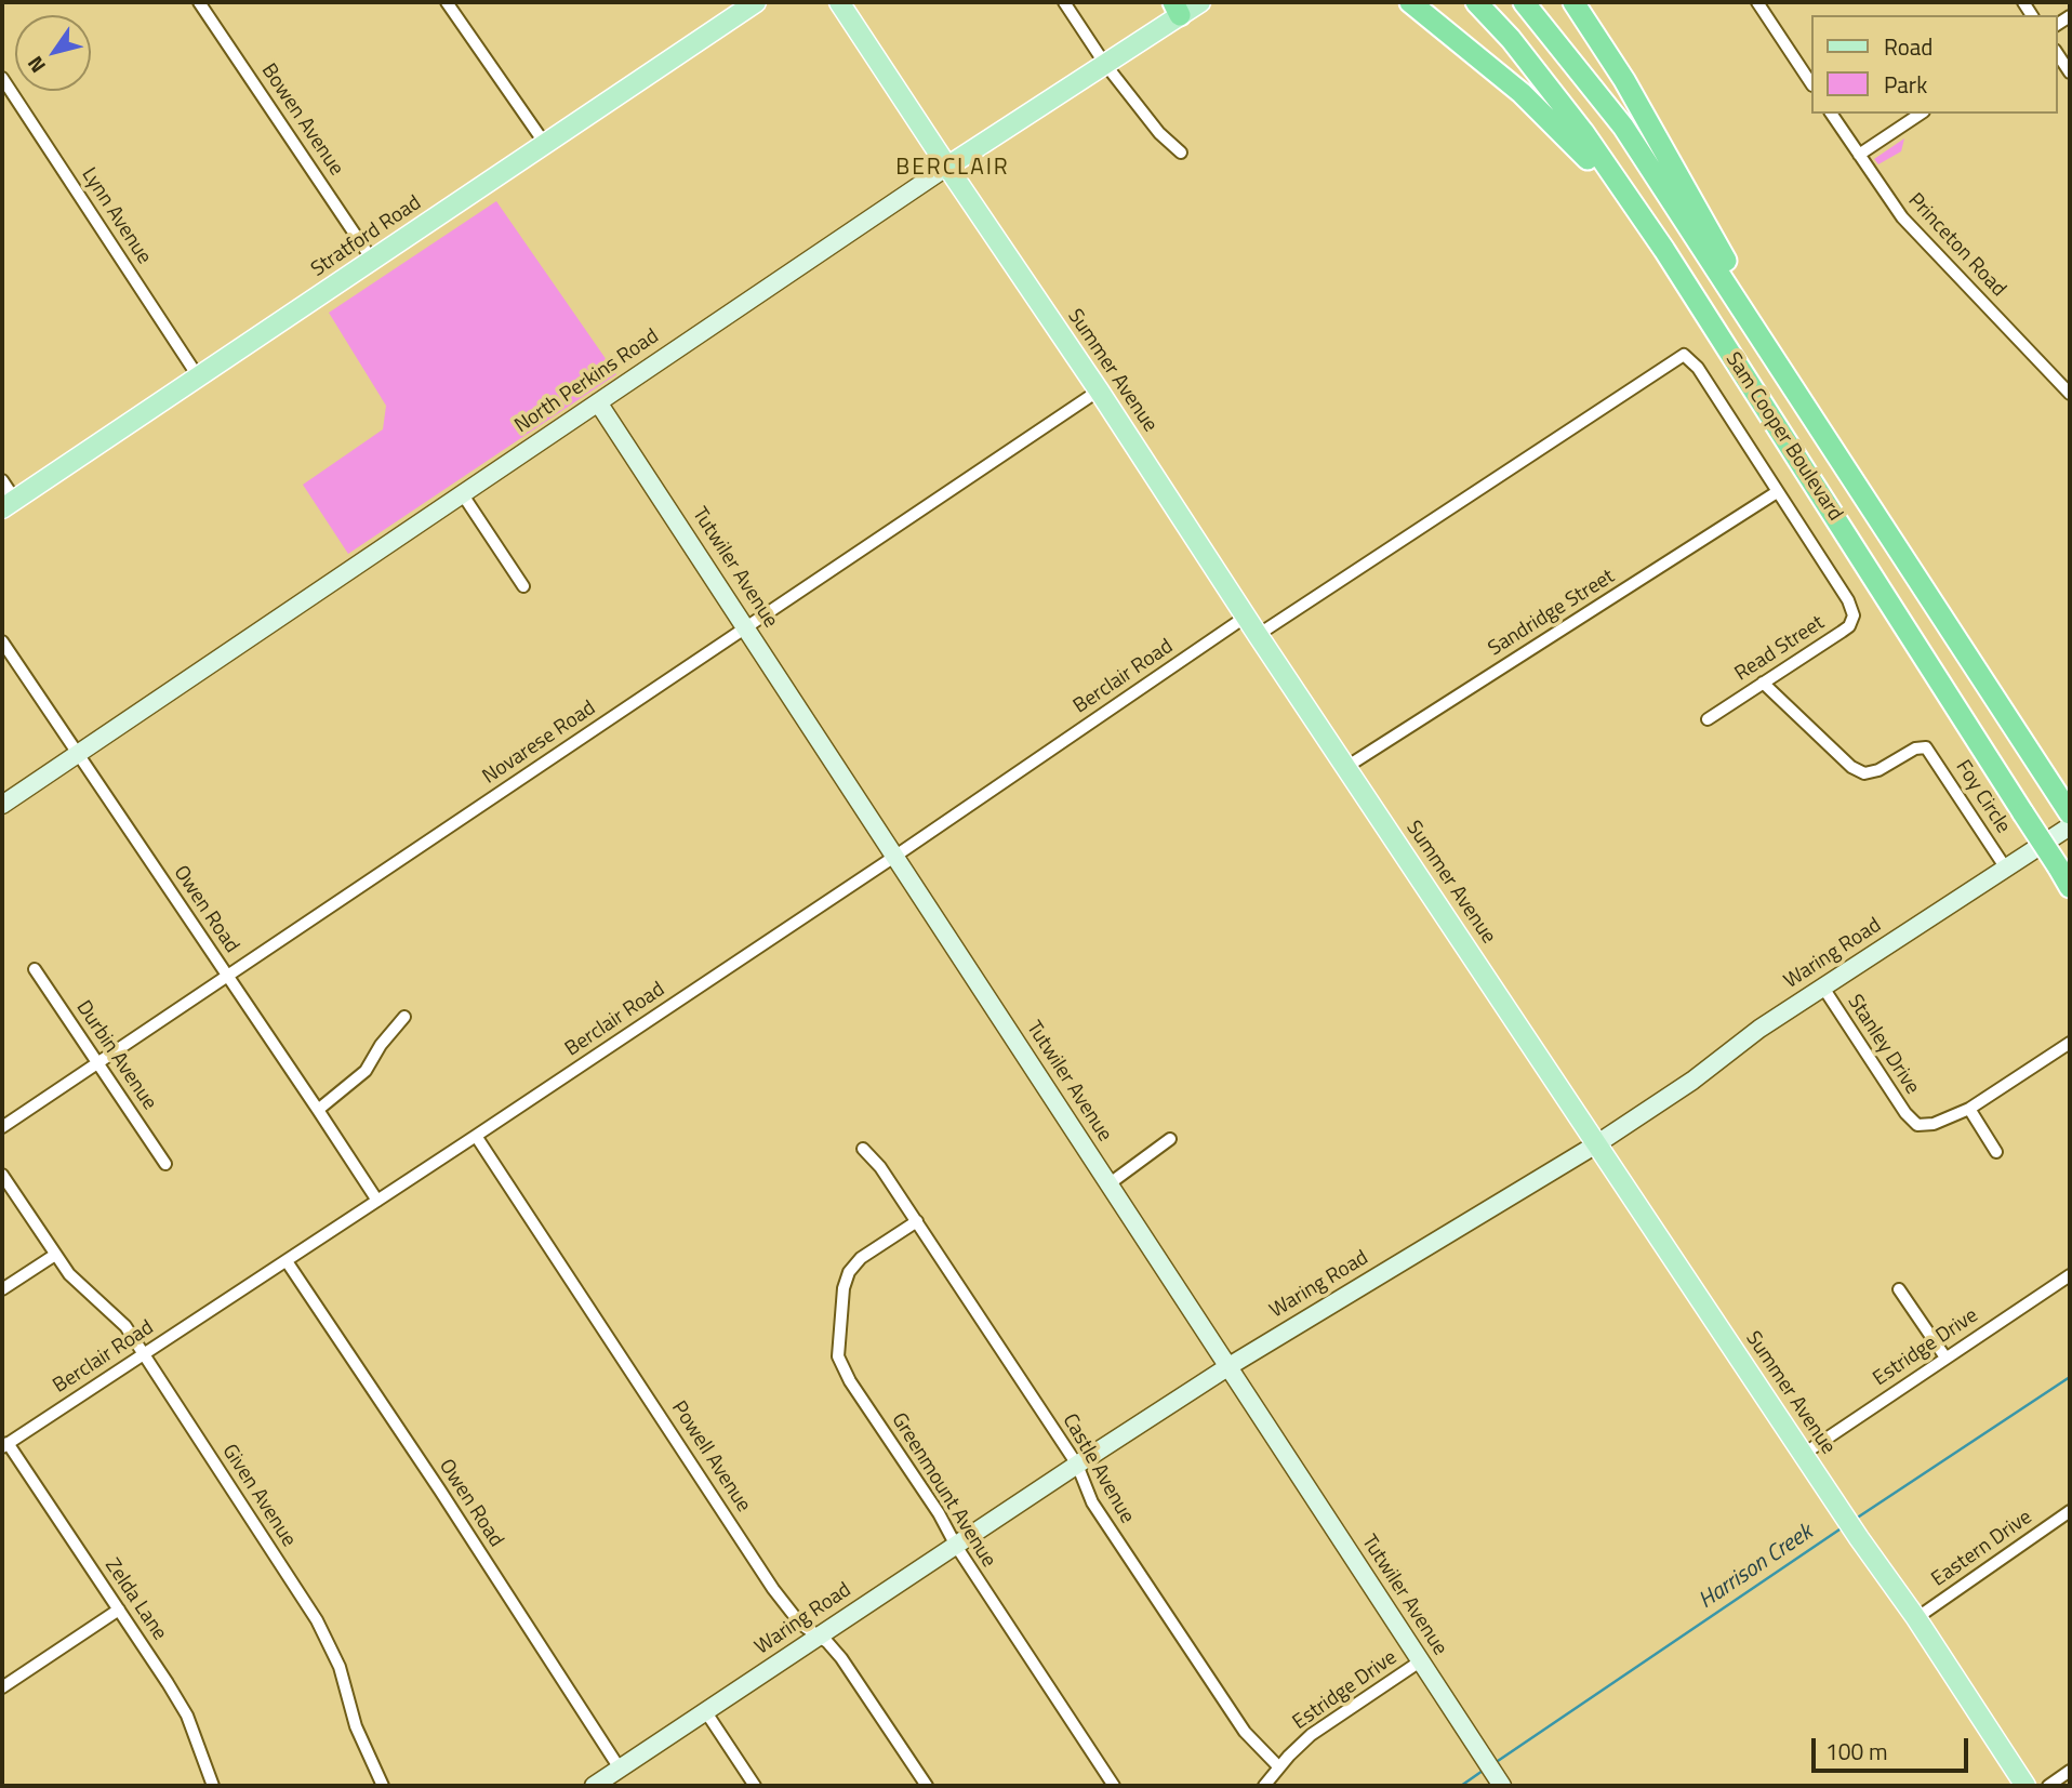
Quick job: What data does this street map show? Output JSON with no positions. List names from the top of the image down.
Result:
{
  "streets": {
    "highway": ["Sam Cooper Boulevard"],
    "main road": ["Stratford Road", "Summer Avenue", "North Perkins Road"],
    "street": [
      "Bowen Avenue",
      "Lynn Avenue",
      "Princeton Road",
      "Tutwiler Avenue",
      "Sandridge Street",
      "Read Street",
      "Berclair Road",
      "Novarese Road",
      "Foy Circle",
      "Owen Road",
      "Waring Road",
      "Stanley Drive",
      "Durbin Avenue",
      "Estridge Drive",
      "Powell Avenue",
      "Castle Avenue",
      "Greenmount Avenue",
      "Given Avenue",
      "Eastern Drive",
      "Zelda Lane"
    ]
  },
  "crossings": [
    ["Bowen Avenue", "Stratford Road"],
    ["Lynn Avenue", "Stratford Road"],
    ["Summer Avenue", "North Perkins Road"],
    ["Summer Avenue", "Sandridge Street"],
    ["Summer Avenue", "Berclair Road"],
    ["Summer Avenue", "Novarese Road"],
    ["Summer Avenue", "Waring Road"],
    ["Summer Avenue", "Estridge Drive"],
    ["Summer Avenue", "Eastern Drive"],
    ["North Perkins Road", "Tutwiler Avenue"],
    ["North Perkins Road", "Owen Road"],
    ["Tutwiler Avenue", "Berclair Road"],
    ["Tutwiler Avenue", "Novarese Road"],
    ["Tutwiler Avenue", "Waring Road"],
    ["Tutwiler Avenue", "Estridge Drive"],
    ["Sandridge Street", "Read Street"],
    ["Read Street", "Foy Circle"],
    ["Berclair Road", "Owen Road"],
    ["Berclair Road", "Powell Avenue"],
    ["Berclair Road", "Given Avenue"],
    ["Berclair Road", "Zelda Lane"],
    ["Novarese Road", "Owen Road"],
    ["Novarese Road", "Durbin Avenue"],
    ["Foy Circle", "Waring Road"],
    ["Owen Road", "Waring Road"],
    ["Waring Road", "Stanley Drive"],
    ["Waring Road", "Powell Avenue"],
    ["Waring Road", "Castle Avenue"],
    ["Waring Road", "Greenmount Avenue"],
    ["Estridge Drive", "Castle Avenue"],
    ["Castle Avenue", "Greenmount Avenue"]
  ],
  "districts": ["BERCLAIR"],
  "water": ["Harrison Creek"],
  "legend": ["Road", "Park"],
  "scale_bar": "100 m",
  "north": "bottom left"
}
